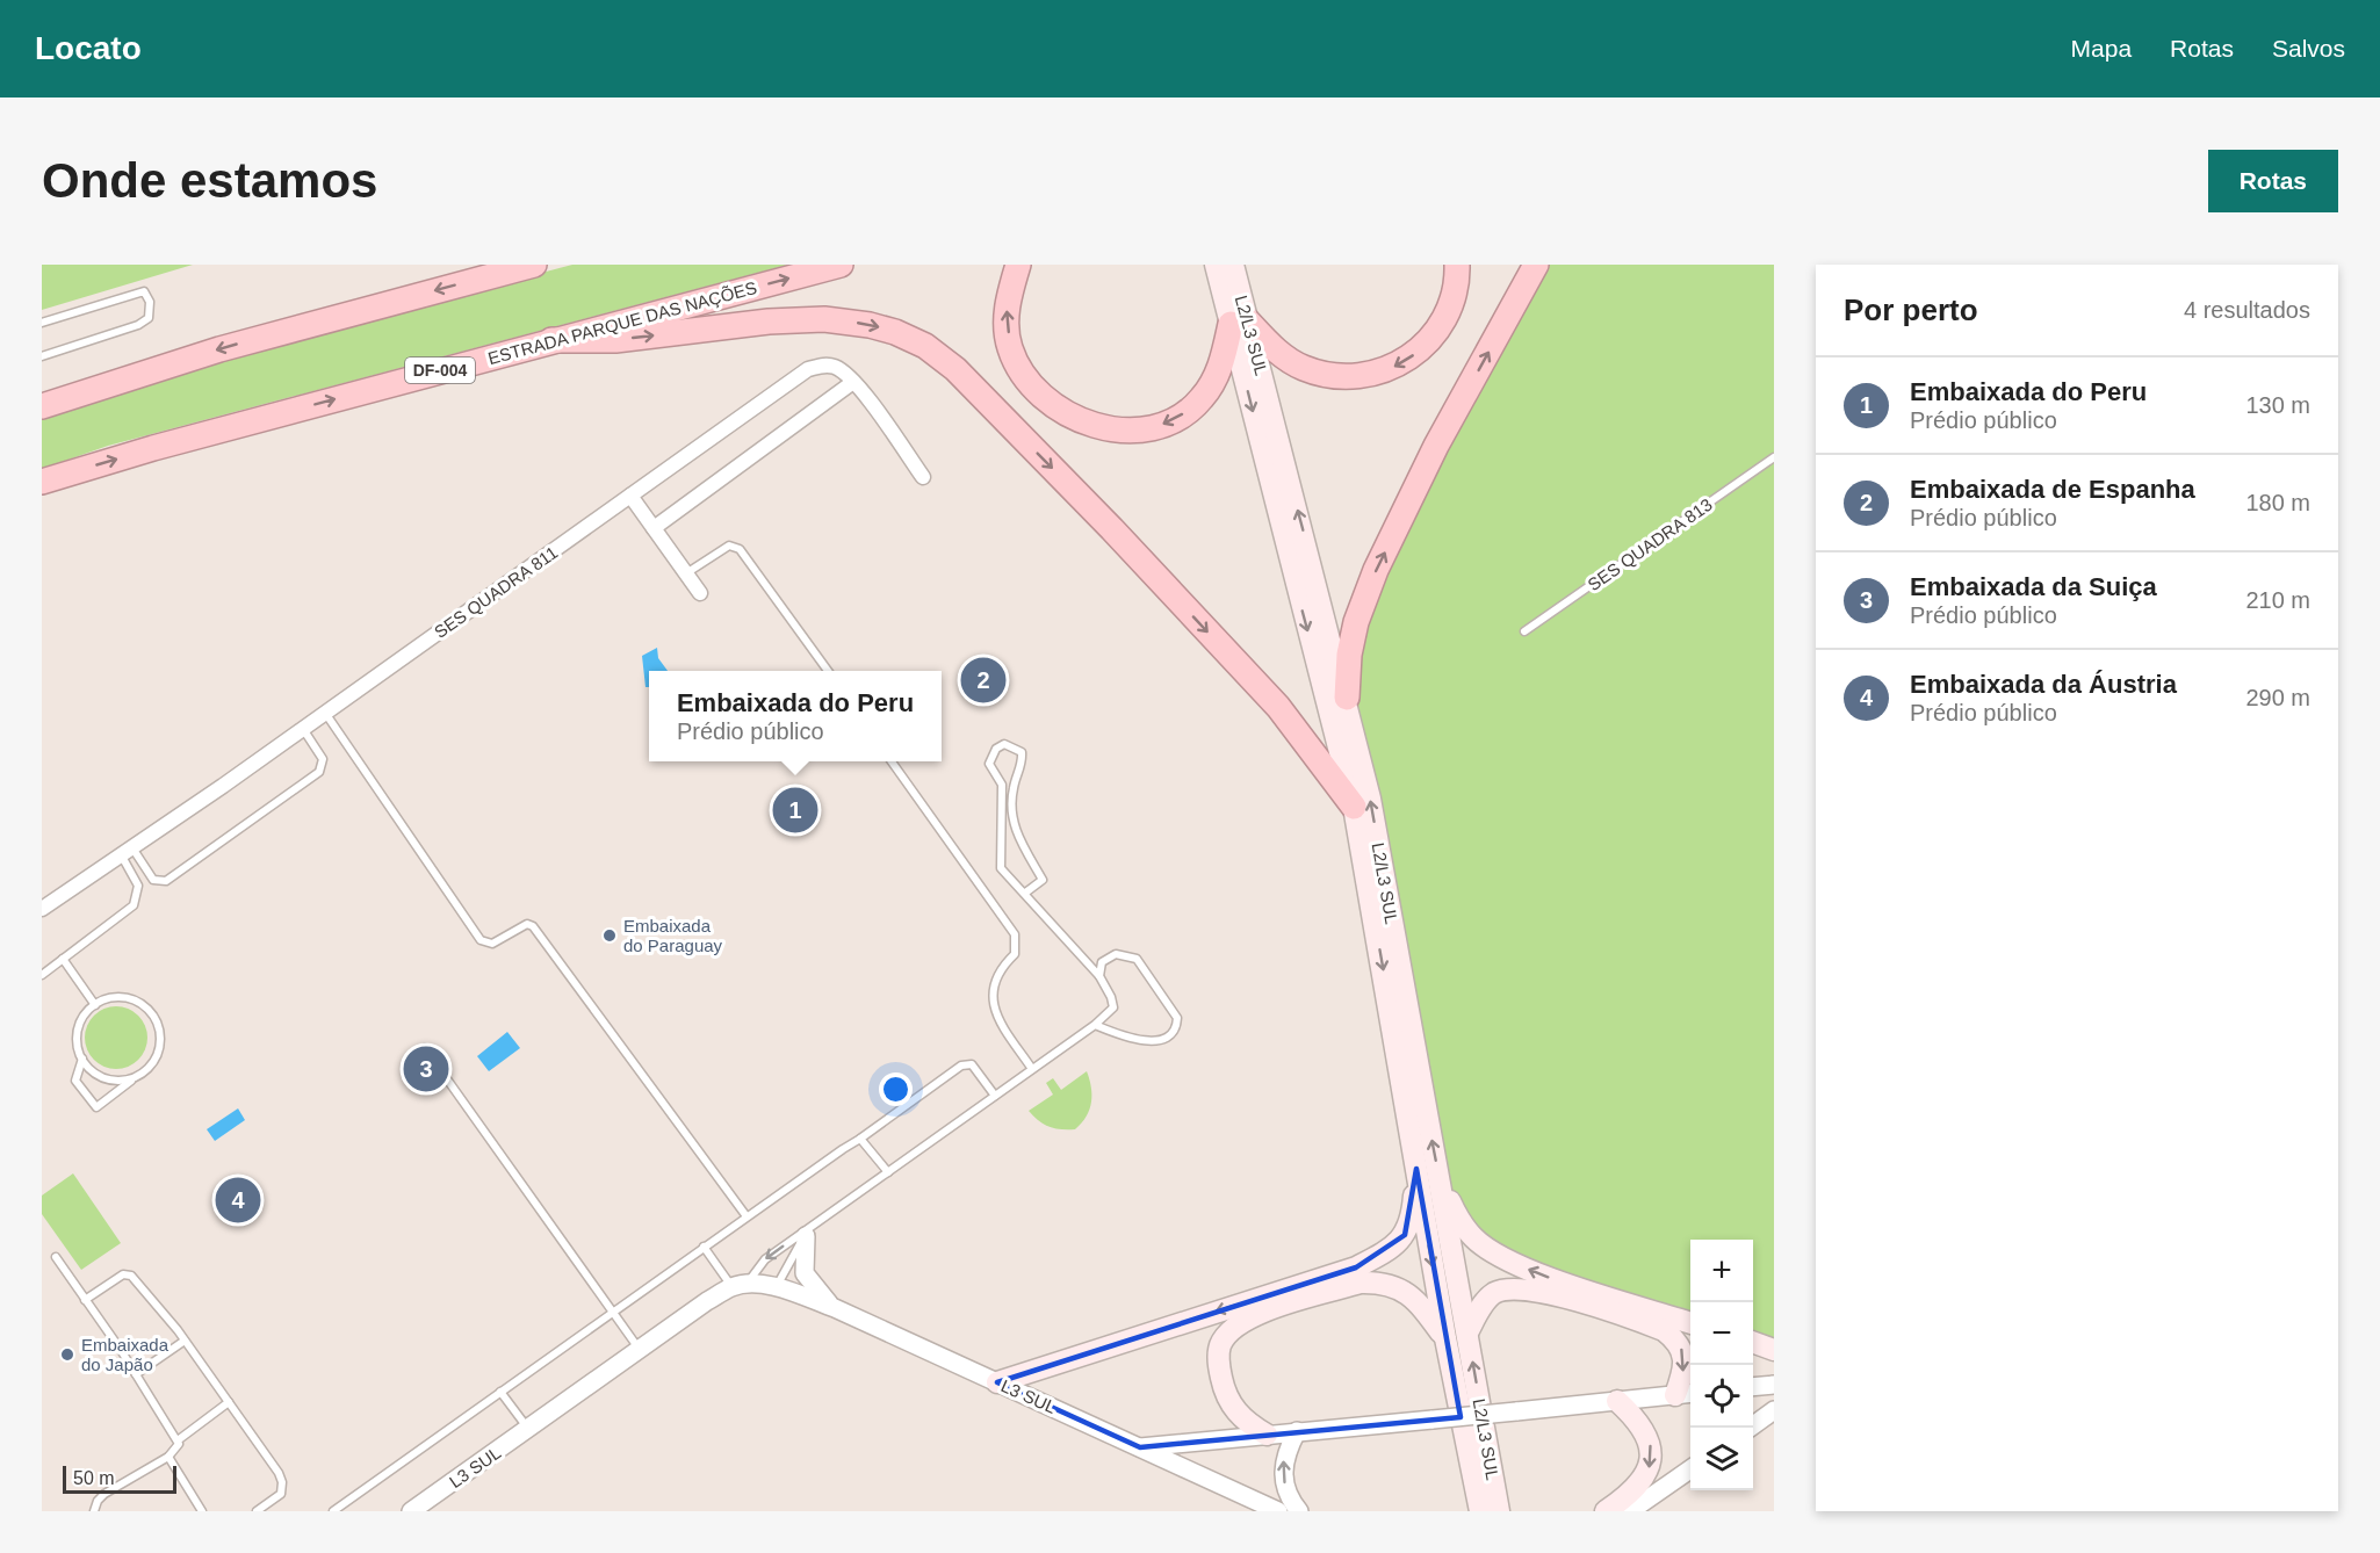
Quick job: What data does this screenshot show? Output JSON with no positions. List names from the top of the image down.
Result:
{
  "streets": {
    "highway": ["ESTRADA PARQUE DAS NAÇÕES", "DF-004"],
    "main road": ["L2/L3 SUL"],
    "street": ["SES QUADRA 811", "L3 SUL"],
    "lane": ["SES QUADRA 813"]
  },
  "places": ["Embaixada do Paraguay", "Embaixada do Japão"],
  "scale_bar": "50 m",
  "page": {
    "header": "Locato",
    "nav": ["Mapa", "Rotas", "Salvos"],
    "buttons": "Rotas",
    "title": "Onde estamos",
    "heading": ["Por perto", "4 resultados"],
    "list": [
      {
        "mark": "1",
        "name": "Embaixada do Peru",
        "note": "Prédio público",
        "value": "130 m"
      },
      {
        "mark": "2",
        "name": "Embaixada de Espanha",
        "note": "Prédio público",
        "value": "180 m"
      },
      {
        "mark": "3",
        "name": "Embaixada da Suiça",
        "note": "Prédio público",
        "value": "210 m"
      },
      {
        "mark": "4",
        "name": "Embaixada da Áustria",
        "note": "Prédio público",
        "value": "290 m"
      }
    ],
    "pins": [
      "2",
      "1",
      "3",
      "4"
    ],
    "popup": ["Embaixada do Peru", "Prédio público"],
    "map_buttons": ["+", "−"],
    "scale": "50 m"
  }
}
